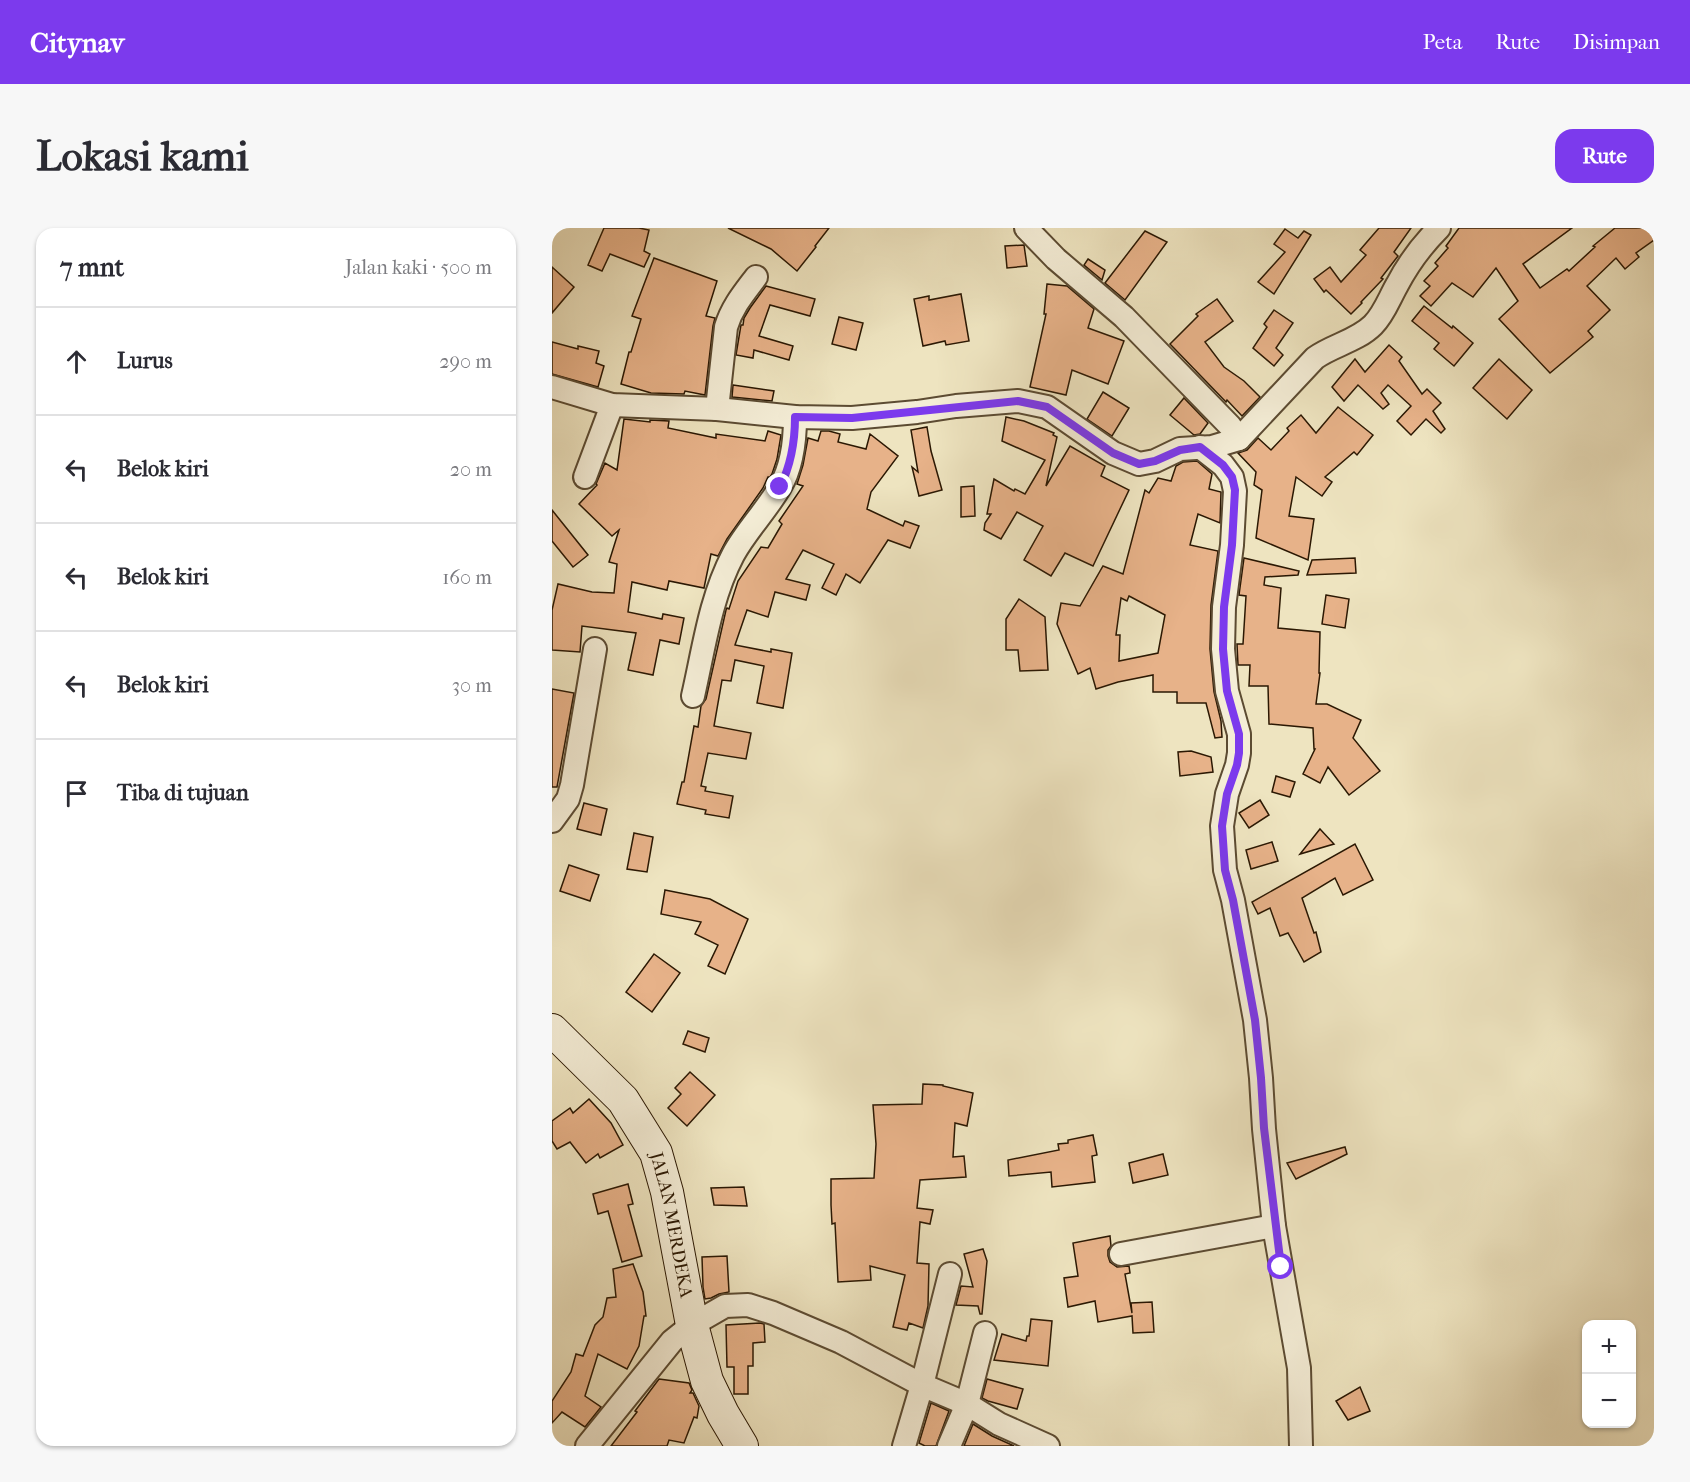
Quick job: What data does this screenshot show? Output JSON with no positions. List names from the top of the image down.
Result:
{
  "streets": {
    "street": ["JALAN MERDEKA"]
  },
  "page": {
    "header": "Citynav",
    "nav": ["Peta", "Rute", "Disimpan"],
    "buttons": "Rute",
    "title": "Lokasi kami",
    "heading": ["7 mnt", "Jalan kaki · 500 m"],
    "list": [
      ["Lurus", "290 m"],
      ["Belok kiri", "20 m"],
      ["Belok kiri", "160 m"],
      ["Belok kiri", "30 m"],
      "Tiba di tujuan"
    ],
    "map_buttons": ["+", "−"]
  }
}
